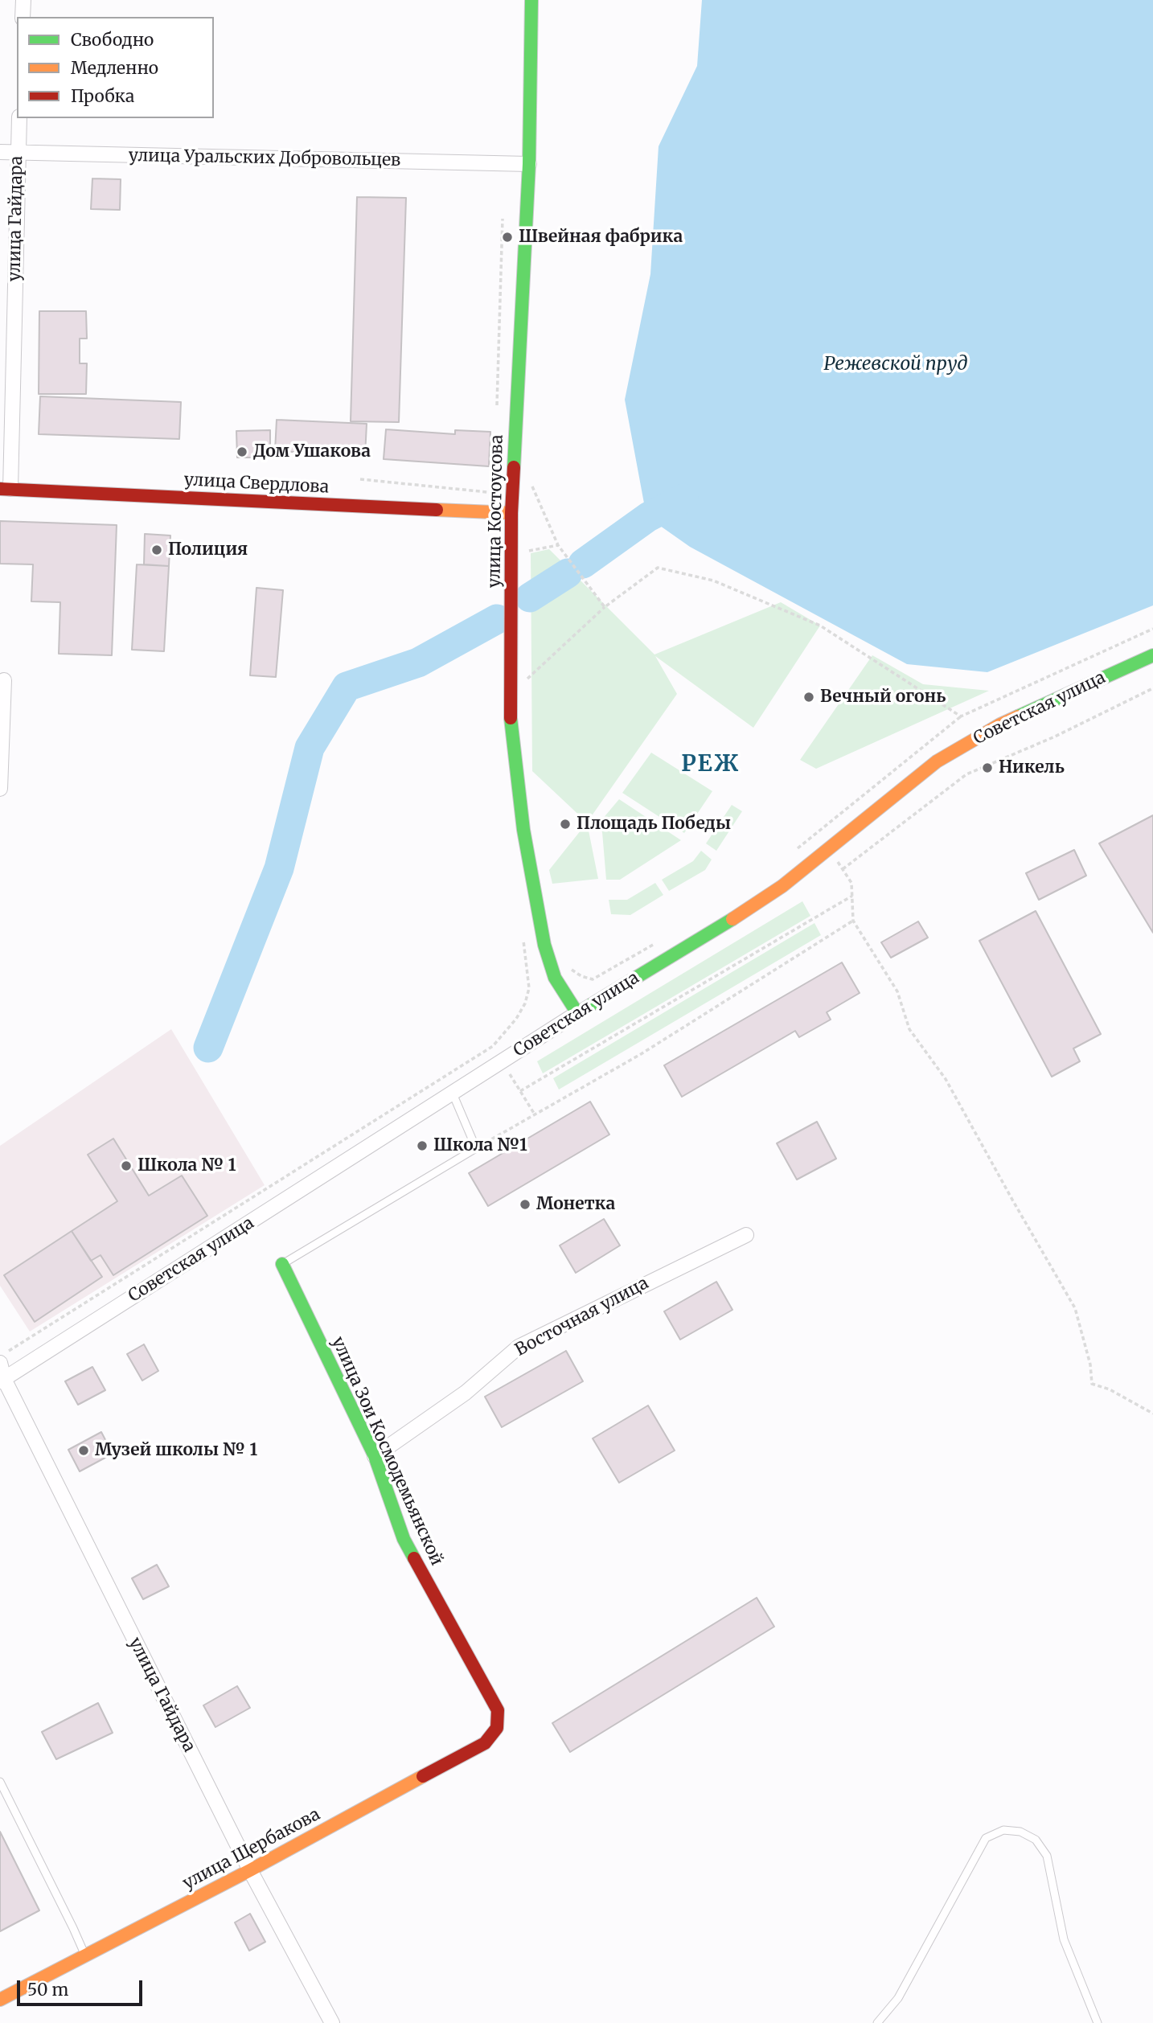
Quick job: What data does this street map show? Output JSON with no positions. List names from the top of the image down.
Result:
{
  "streets": {
    "main road": [
      "улица Свердлова",
      "улица Костоусова",
      "Советская улица",
      "улица Зои Космодемьянской",
      "улица Щербакова"
    ],
    "street": ["улица Уральских Добровольцев", "улица Гайдара", "Восточная улица"]
  },
  "crossings": [
    ["улица Уральских Добровольцев", "улица Гайдара"],
    ["улица Уральских Добровольцев", "улица Костоусова"],
    ["улица Гайдара", "улица Свердлова"],
    ["улица Гайдара", "Советская улица"],
    ["улица Гайдара", "улица Щербакова"],
    ["улица Свердлова", "улица Костоусова"],
    ["улица Костоусова", "Советская улица"],
    ["Восточная улица", "улица Зои Космодемьянской"],
    ["улица Зои Космодемьянской", "улица Щербакова"]
  ],
  "districts": ["РЕЖ"],
  "water": ["Режевской пруд"],
  "places": [
    "Швейная фабрика",
    "Дом Ушакова",
    "Полиция",
    "Вечный огонь",
    "Никель",
    "Площадь Победы",
    "Школа №1",
    "Школа № 1",
    "Монетка",
    "Музей школы № 1"
  ],
  "legend": ["Свободно", "Медленно", "Пробка"],
  "scale_bar": "50 m"
}
